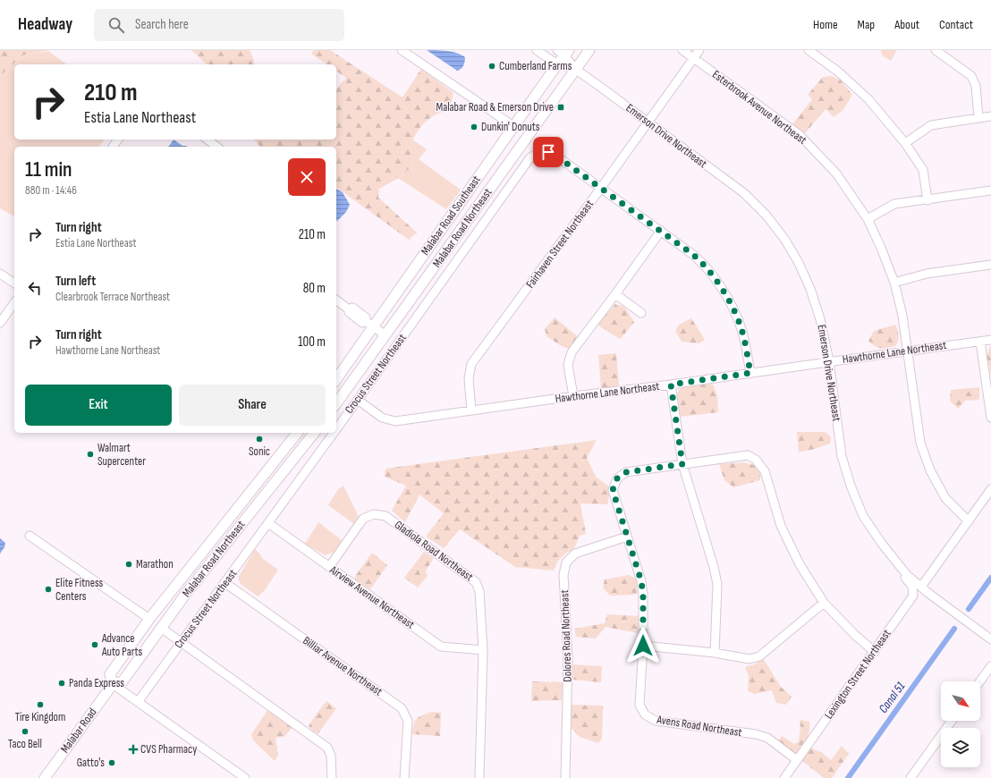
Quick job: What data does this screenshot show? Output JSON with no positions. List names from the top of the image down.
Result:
{
  "streets": {
    "main road": ["Malabar Road Southeast", "Malabar Road Northeast", "Malabar Road"],
    "street": [
      "Esterbrook Avenue Northeast",
      "Emerson Drive Northeast",
      "Fairhaven Street Northeast",
      "Hawthorne Lane Northeast",
      "Crocus Street Northeast",
      "Gladiola Road Northeast",
      "Airview Avenue Northeast",
      "Dolores Road Northeast",
      "Billiar Avenue Northeast",
      "Lexington Street Northeast",
      "Avens Road Northeast"
    ]
  },
  "crossings": [
    ["Esterbrook Avenue Northeast", "Fairhaven Street Northeast"],
    ["Esterbrook Avenue Northeast", "Hawthorne Lane Northeast"],
    ["Emerson Drive Northeast", "Malabar Road Northeast"],
    ["Emerson Drive Northeast", "Fairhaven Street Northeast"],
    ["Emerson Drive Northeast", "Hawthorne Lane Northeast"],
    ["Emerson Drive Northeast", "Lexington Street Northeast"],
    ["Malabar Road Northeast", "Malabar Road"],
    ["Fairhaven Street Northeast", "Hawthorne Lane Northeast"],
    ["Fairhaven Street Northeast", "Crocus Street Northeast"],
    ["Hawthorne Lane Northeast", "Crocus Street Northeast"],
    ["Crocus Street Northeast", "Airview Avenue Northeast"],
    ["Crocus Street Northeast", "Billiar Avenue Northeast"],
    ["Gladiola Road Northeast", "Airview Avenue Northeast"],
    ["Dolores Road Northeast", "Avens Road Northeast"],
    ["Lexington Street Northeast", "Avens Road Northeast"]
  ],
  "water": ["Canal 51"],
  "places": {
    "other": [
      "Cumberland Farms",
      "Dunkin' Donuts",
      "Sonic",
      "Walmart Supercenter",
      "Marathon",
      "Elite Fitness Centers",
      "Advance Auto Parts",
      "Panda Express",
      "Tire Kingdom",
      "Taco Bell",
      "Gatto's"
    ],
    "transit": ["Malabar Road & Emerson Drive"],
    "health": ["CVS Pharmacy"]
  },
  "north": "bottom right",
  "page": {
    "header": "Headway",
    "search": "Search here",
    "nav": [
      "Home",
      "Map",
      "About",
      "Contact"
    ],
    "turn": ["210 m", "Estia Lane Northeast"],
    "heading": ["11 min", "880 m · 14:46"],
    "list": [
      {
        "name": "Turn right",
        "note": "Estia Lane Northeast",
        "value": "210 m"
      },
      {
        "name": "Turn left",
        "note": "Clearbrook Terrace Northeast",
        "value": "80 m"
      },
      {
        "name": "Turn right",
        "note": "Hawthorne Lane Northeast",
        "value": "100 m"
      }
    ],
    "buttons": ["Exit", "Share"]
  }
}
